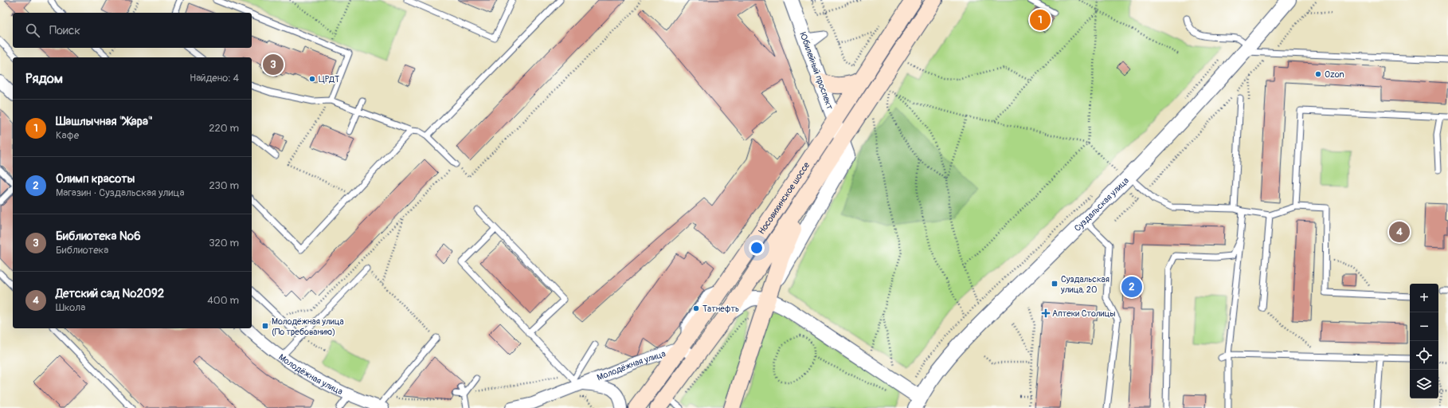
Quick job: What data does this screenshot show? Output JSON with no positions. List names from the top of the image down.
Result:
{
  "streets": {
    "main road": ["Носовихинское шоссе"],
    "street": ["Юбилейный проспект", "Суздальская улица", "Молодёжная улица"]
  },
  "crossings": [
    ["Юбилейный проспект", "Носовихинское шоссе"],
    ["Носовихинское шоссе", "Молодёжная улица"]
  ],
  "places": {
    "other": ["Ozon", "ЦРДТ", "Татнефть"],
    "transit": ["Суздальская улица, 20", "Молодёжная улица (По требованию)"],
    "health": ["Аптеки Столицы"]
  },
  "page": {
    "pins": [
      "1",
      "3",
      "4",
      "2"
    ],
    "search": "Поиск",
    "heading": ["Рядом", "Найдено: 4"],
    "list": [
      {
        "mark": "1",
        "name": "Шашлычная \"Жара\"",
        "note": "Кафе",
        "value": "220 m"
      },
      {
        "mark": "2",
        "name": "Олимп красоты",
        "note": "Магазин · Суздальская улица",
        "value": "230 m"
      },
      {
        "mark": "3",
        "name": "Библиотека №6",
        "note": "Библиотека",
        "value": "320 m"
      },
      {
        "mark": "4",
        "name": "Детский сад №2092",
        "note": "Школа",
        "value": "400 m"
      }
    ],
    "map_buttons": ["+", "−"]
  }
}
